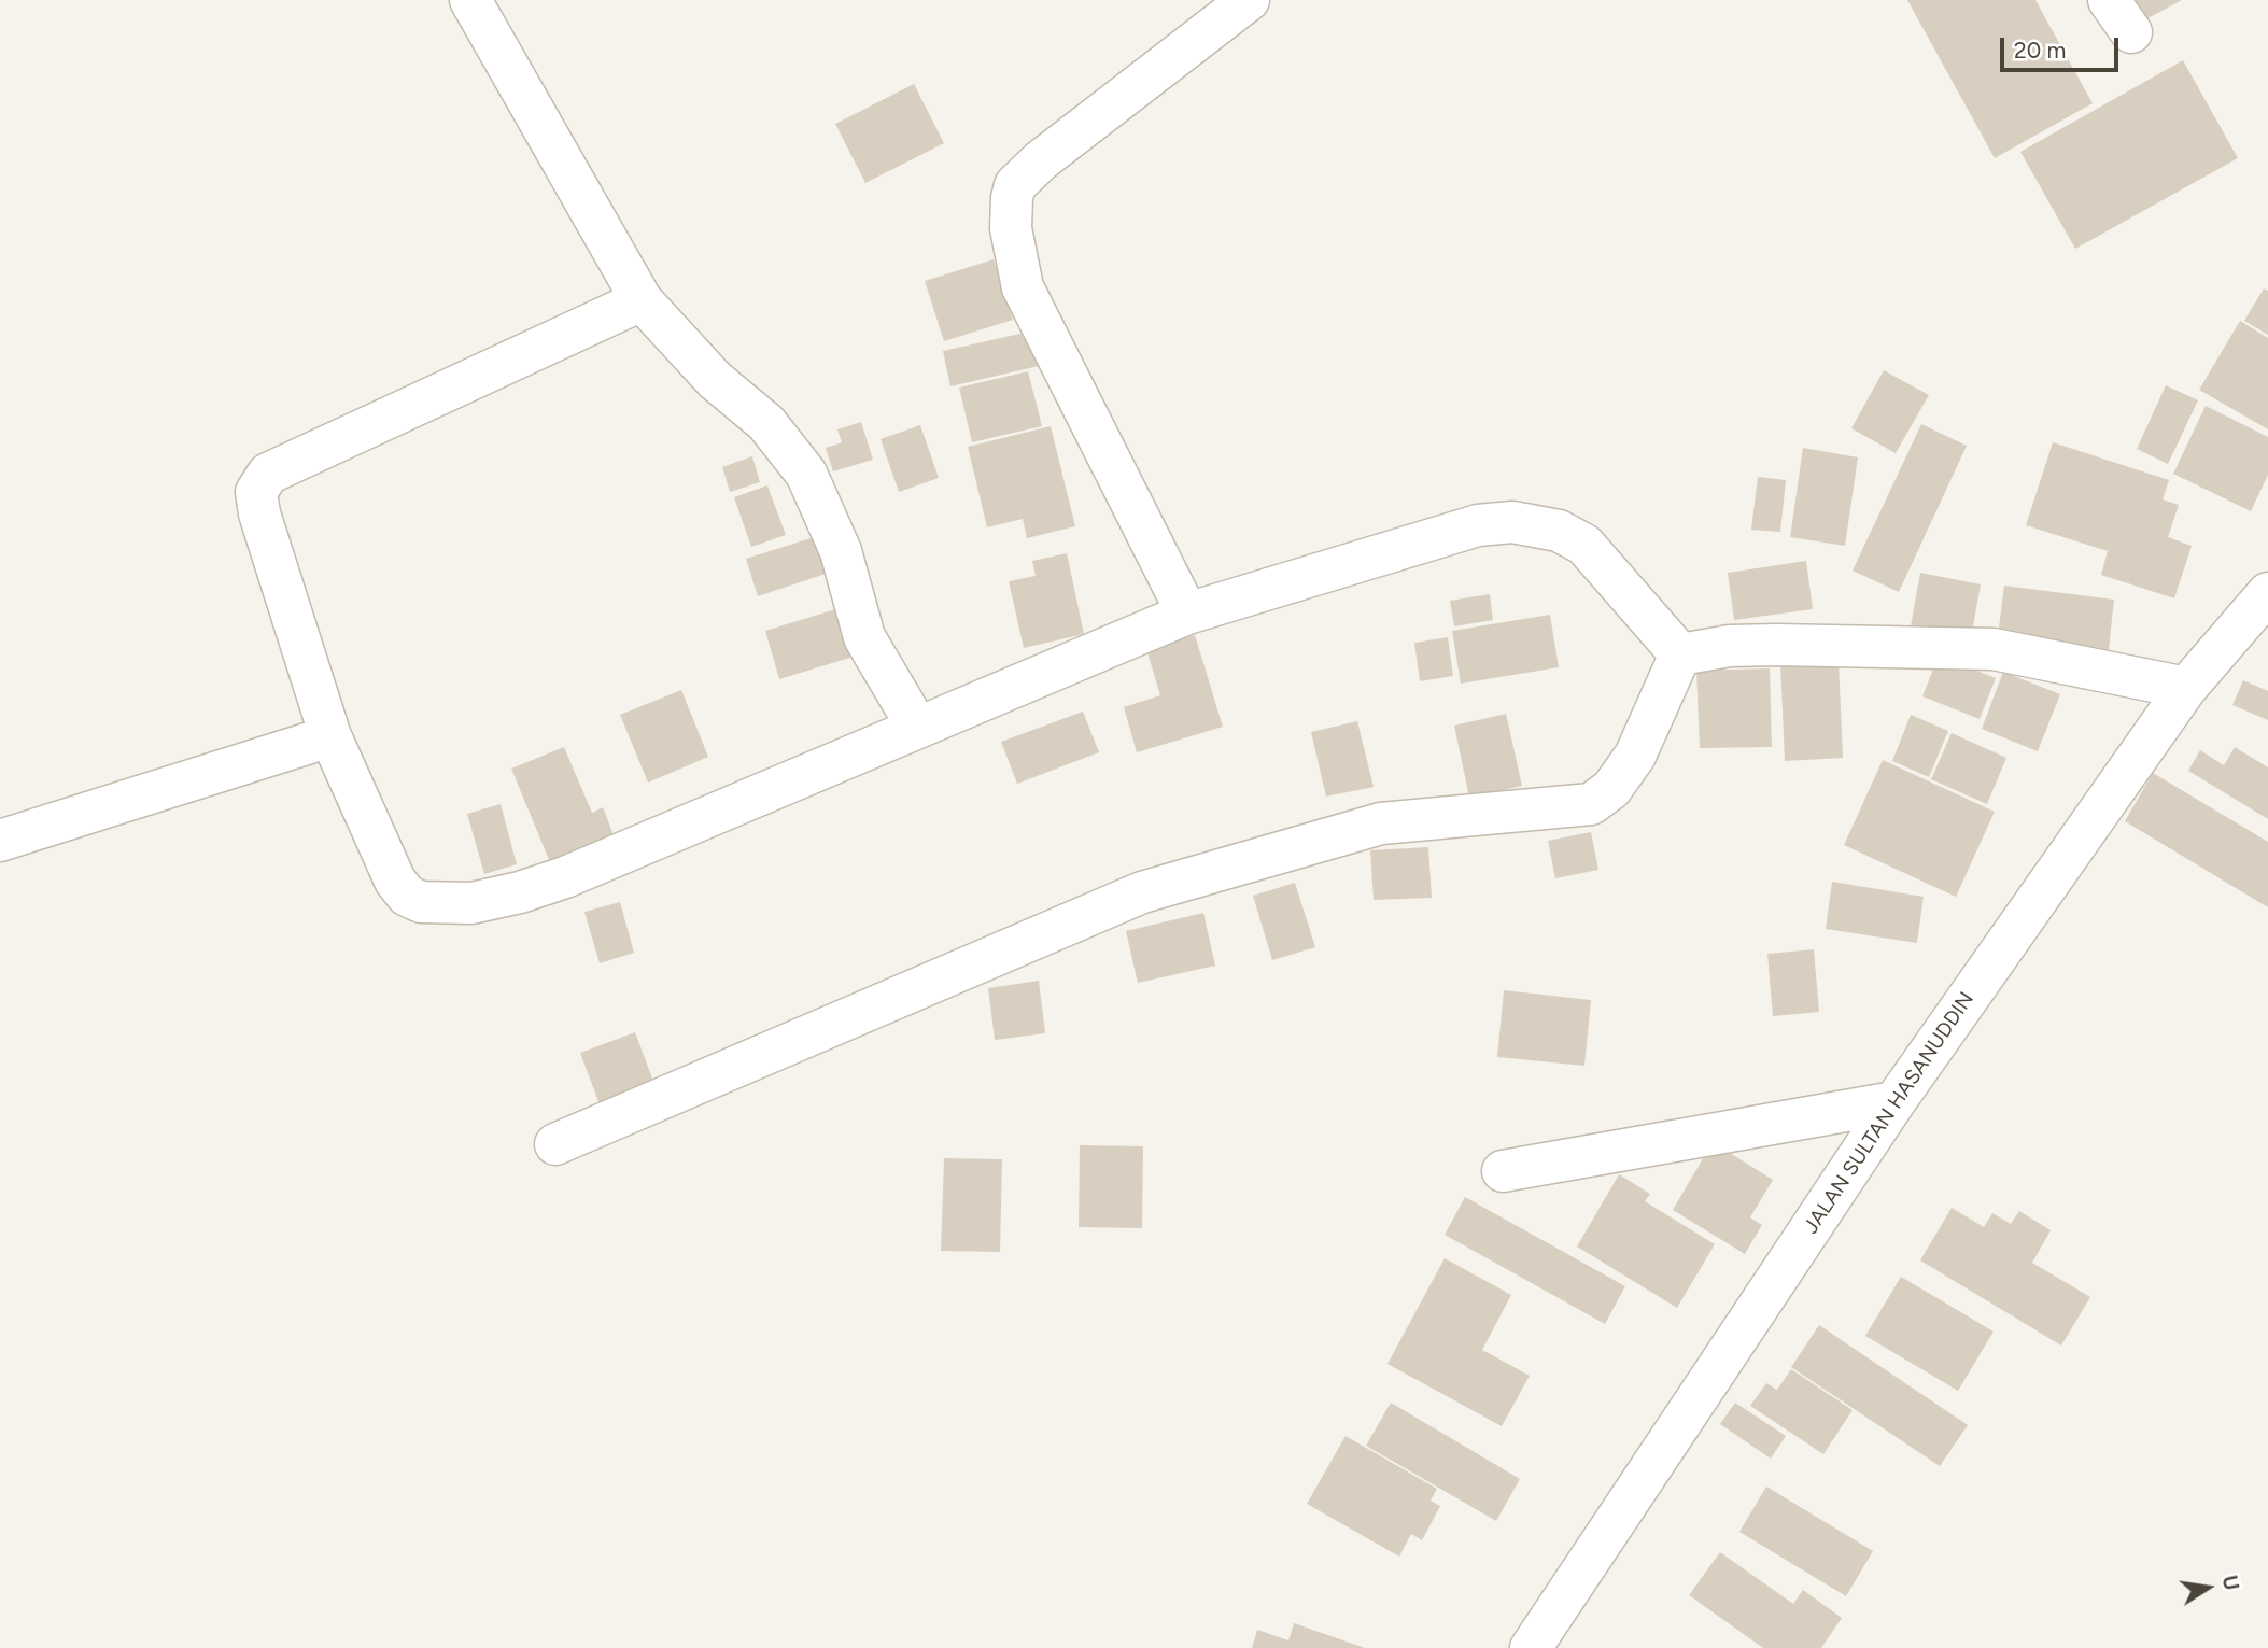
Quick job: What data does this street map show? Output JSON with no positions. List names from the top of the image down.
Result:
{
  "streets": {
    "street": ["JALAN SULTAN HASANUDDIN"]
  },
  "scale_bar": "20 m",
  "north": "right"
}
